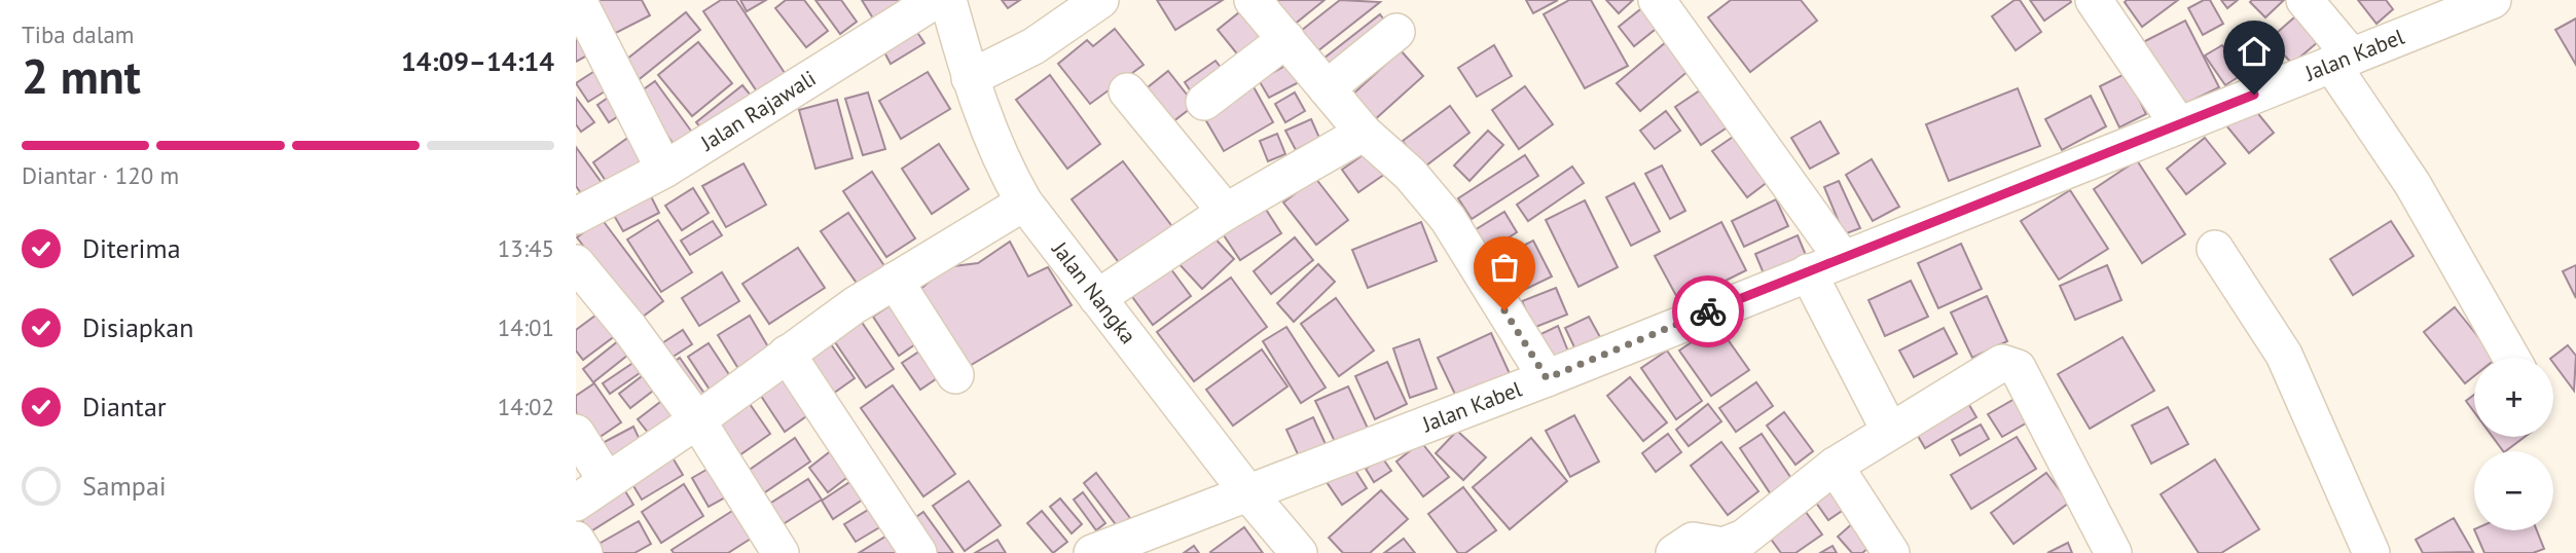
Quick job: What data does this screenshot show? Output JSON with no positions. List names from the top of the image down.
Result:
{
  "streets": {
    "street": ["Jalan Kabel", "Jalan Rajawali", "Jalan Nangka"]
  },
  "crossings": [
    ["Jalan Kabel", "Jalan Nangka"]
  ],
  "page": {
    "heading": ["2 mnt", "Tiba dalam", "14:09–14:14"],
    "bar": "Diantar · 120 m",
    "list": [
      ["Diterima", "13:45"],
      ["Disiapkan", "14:01"],
      ["Diantar", "14:02"],
      "Sampai"
    ],
    "map_buttons": ["+", "−"]
  }
}
